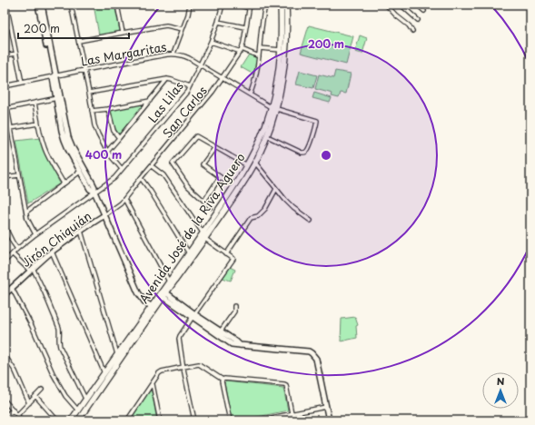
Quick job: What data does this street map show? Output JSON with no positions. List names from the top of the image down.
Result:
{
  "streets": {
    "main road": ["Avenida José de la Riva Aguero"],
    "street": [
      "Las Margaritas",
      "Las Lilas",
      "San Carlos",
      "Jirón Chiquián"
    ]
  },
  "crossings": [
    ["Las Margaritas", "Las Lilas"],
    ["Las Margaritas", "San Carlos"],
    ["Las Margaritas", "Avenida José de la Riva Aguero"],
    ["San Carlos", "Jirón Chiquián"]
  ],
  "scale_bar": "200 m",
  "north": "top",
  "rings": ["200 m", "400 m"]
}
